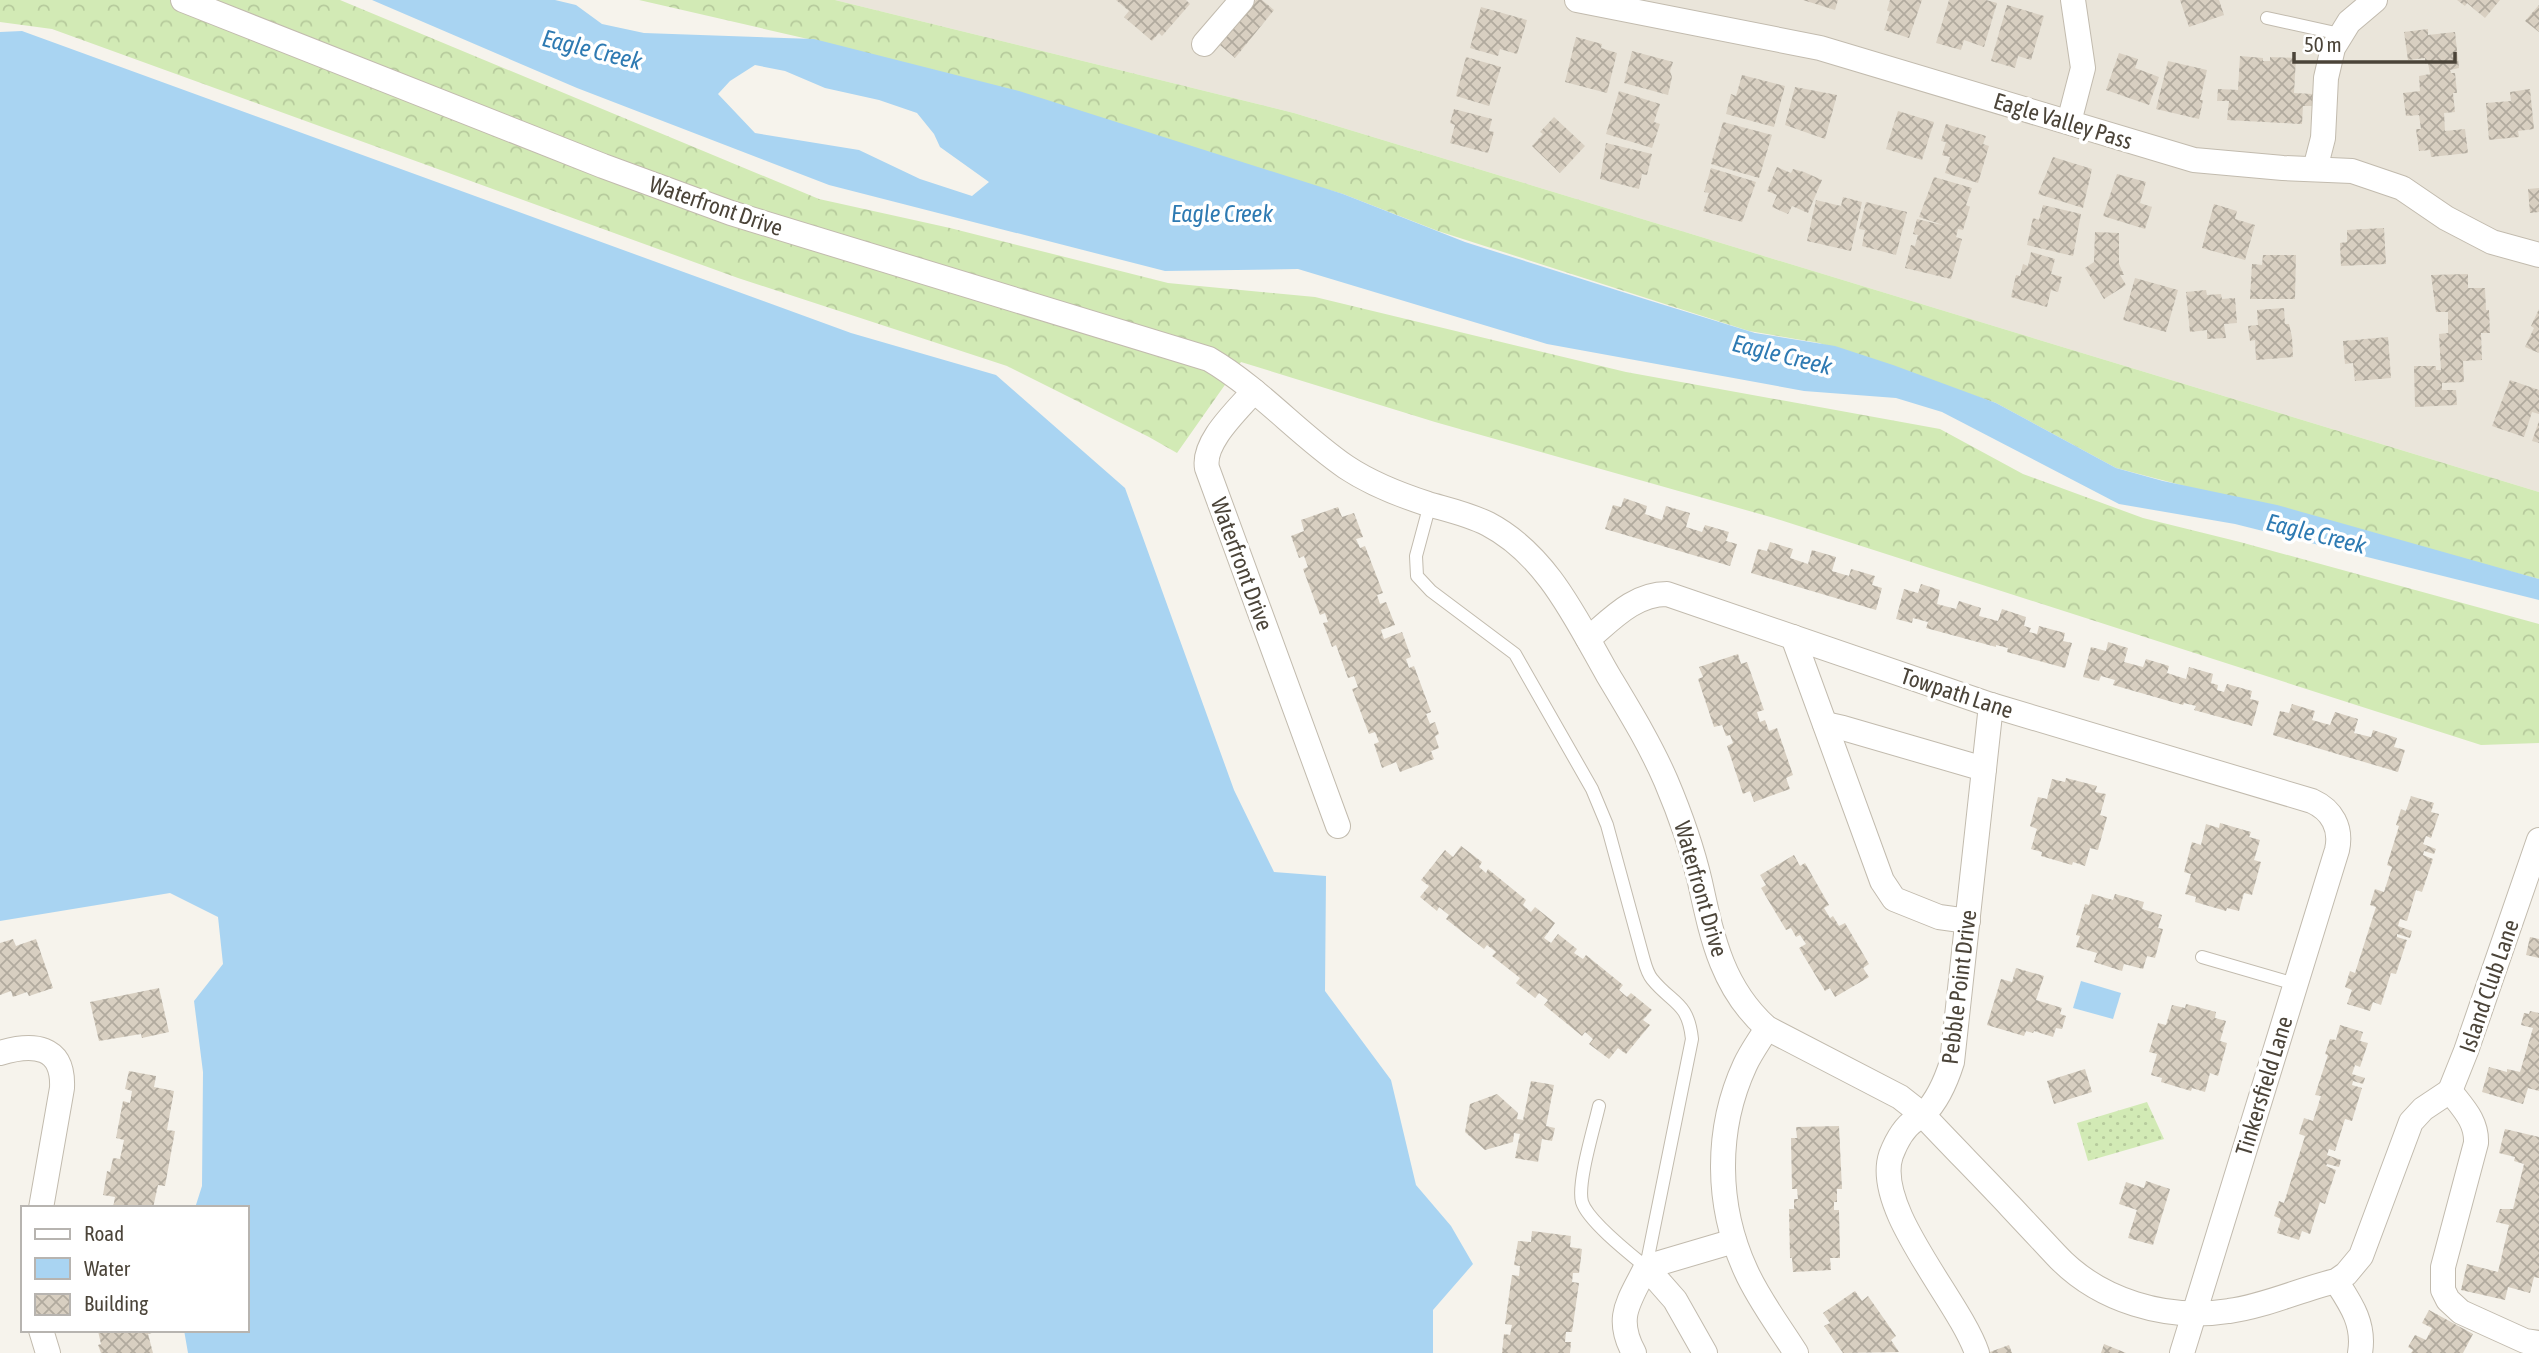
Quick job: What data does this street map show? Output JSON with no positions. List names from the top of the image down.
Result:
{
  "streets": {
    "street": [
      "Eagle Valley Pass",
      "Waterfront Drive",
      "Towpath Lane",
      "Island Club Lane",
      "Pebble Point Drive",
      "Tinkersfield Lane"
    ]
  },
  "crossings": [
    ["Waterfront Drive", "Towpath Lane"],
    ["Waterfront Drive", "Pebble Point Drive"],
    ["Waterfront Drive", "Tinkersfield Lane"],
    ["Towpath Lane", "Pebble Point Drive"],
    ["Towpath Lane", "Tinkersfield Lane"]
  ],
  "water": ["Eagle Creek"],
  "legend": ["Road", "Water", "Building"],
  "scale_bar": "50 m"
}
